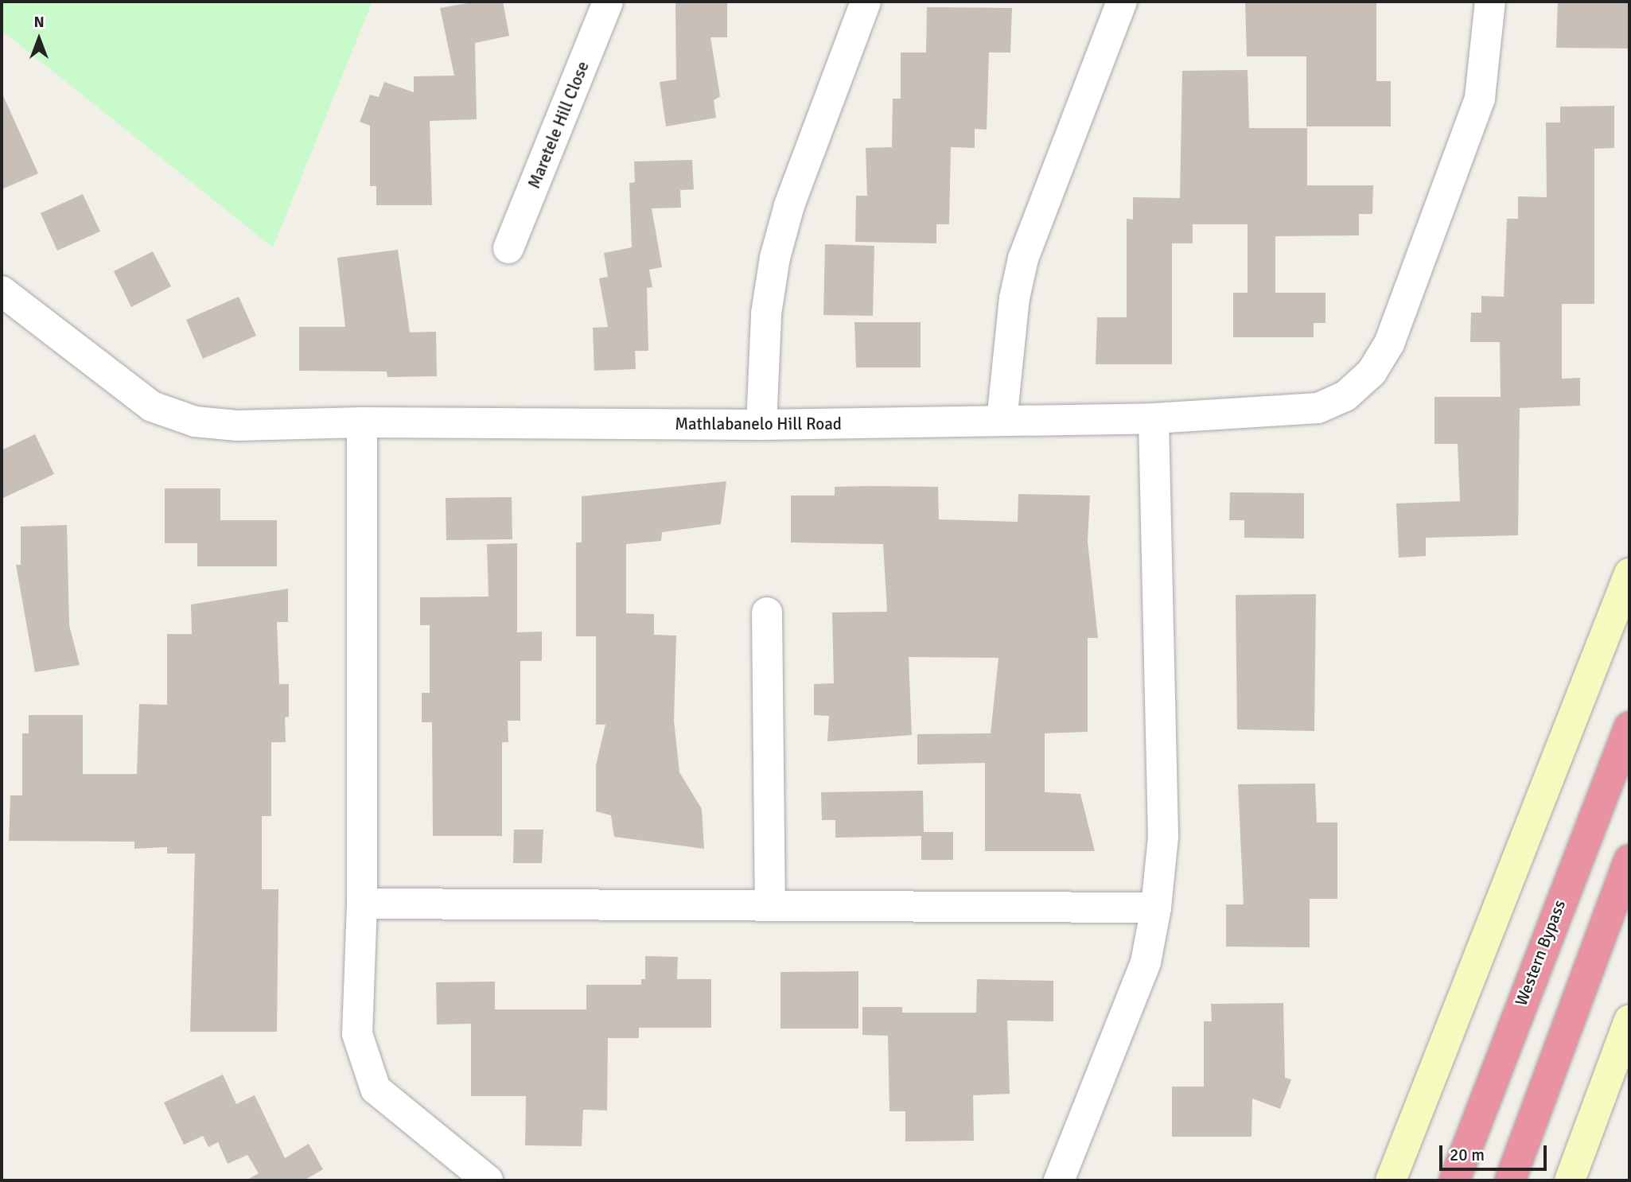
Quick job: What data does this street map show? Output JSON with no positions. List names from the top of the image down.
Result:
{
  "streets": {
    "highway": ["Western Bypass"],
    "street": ["Maretele Hill Close", "Mathlabanelo Hill Road"]
  },
  "scale_bar": "20 m",
  "north": "top"
}
